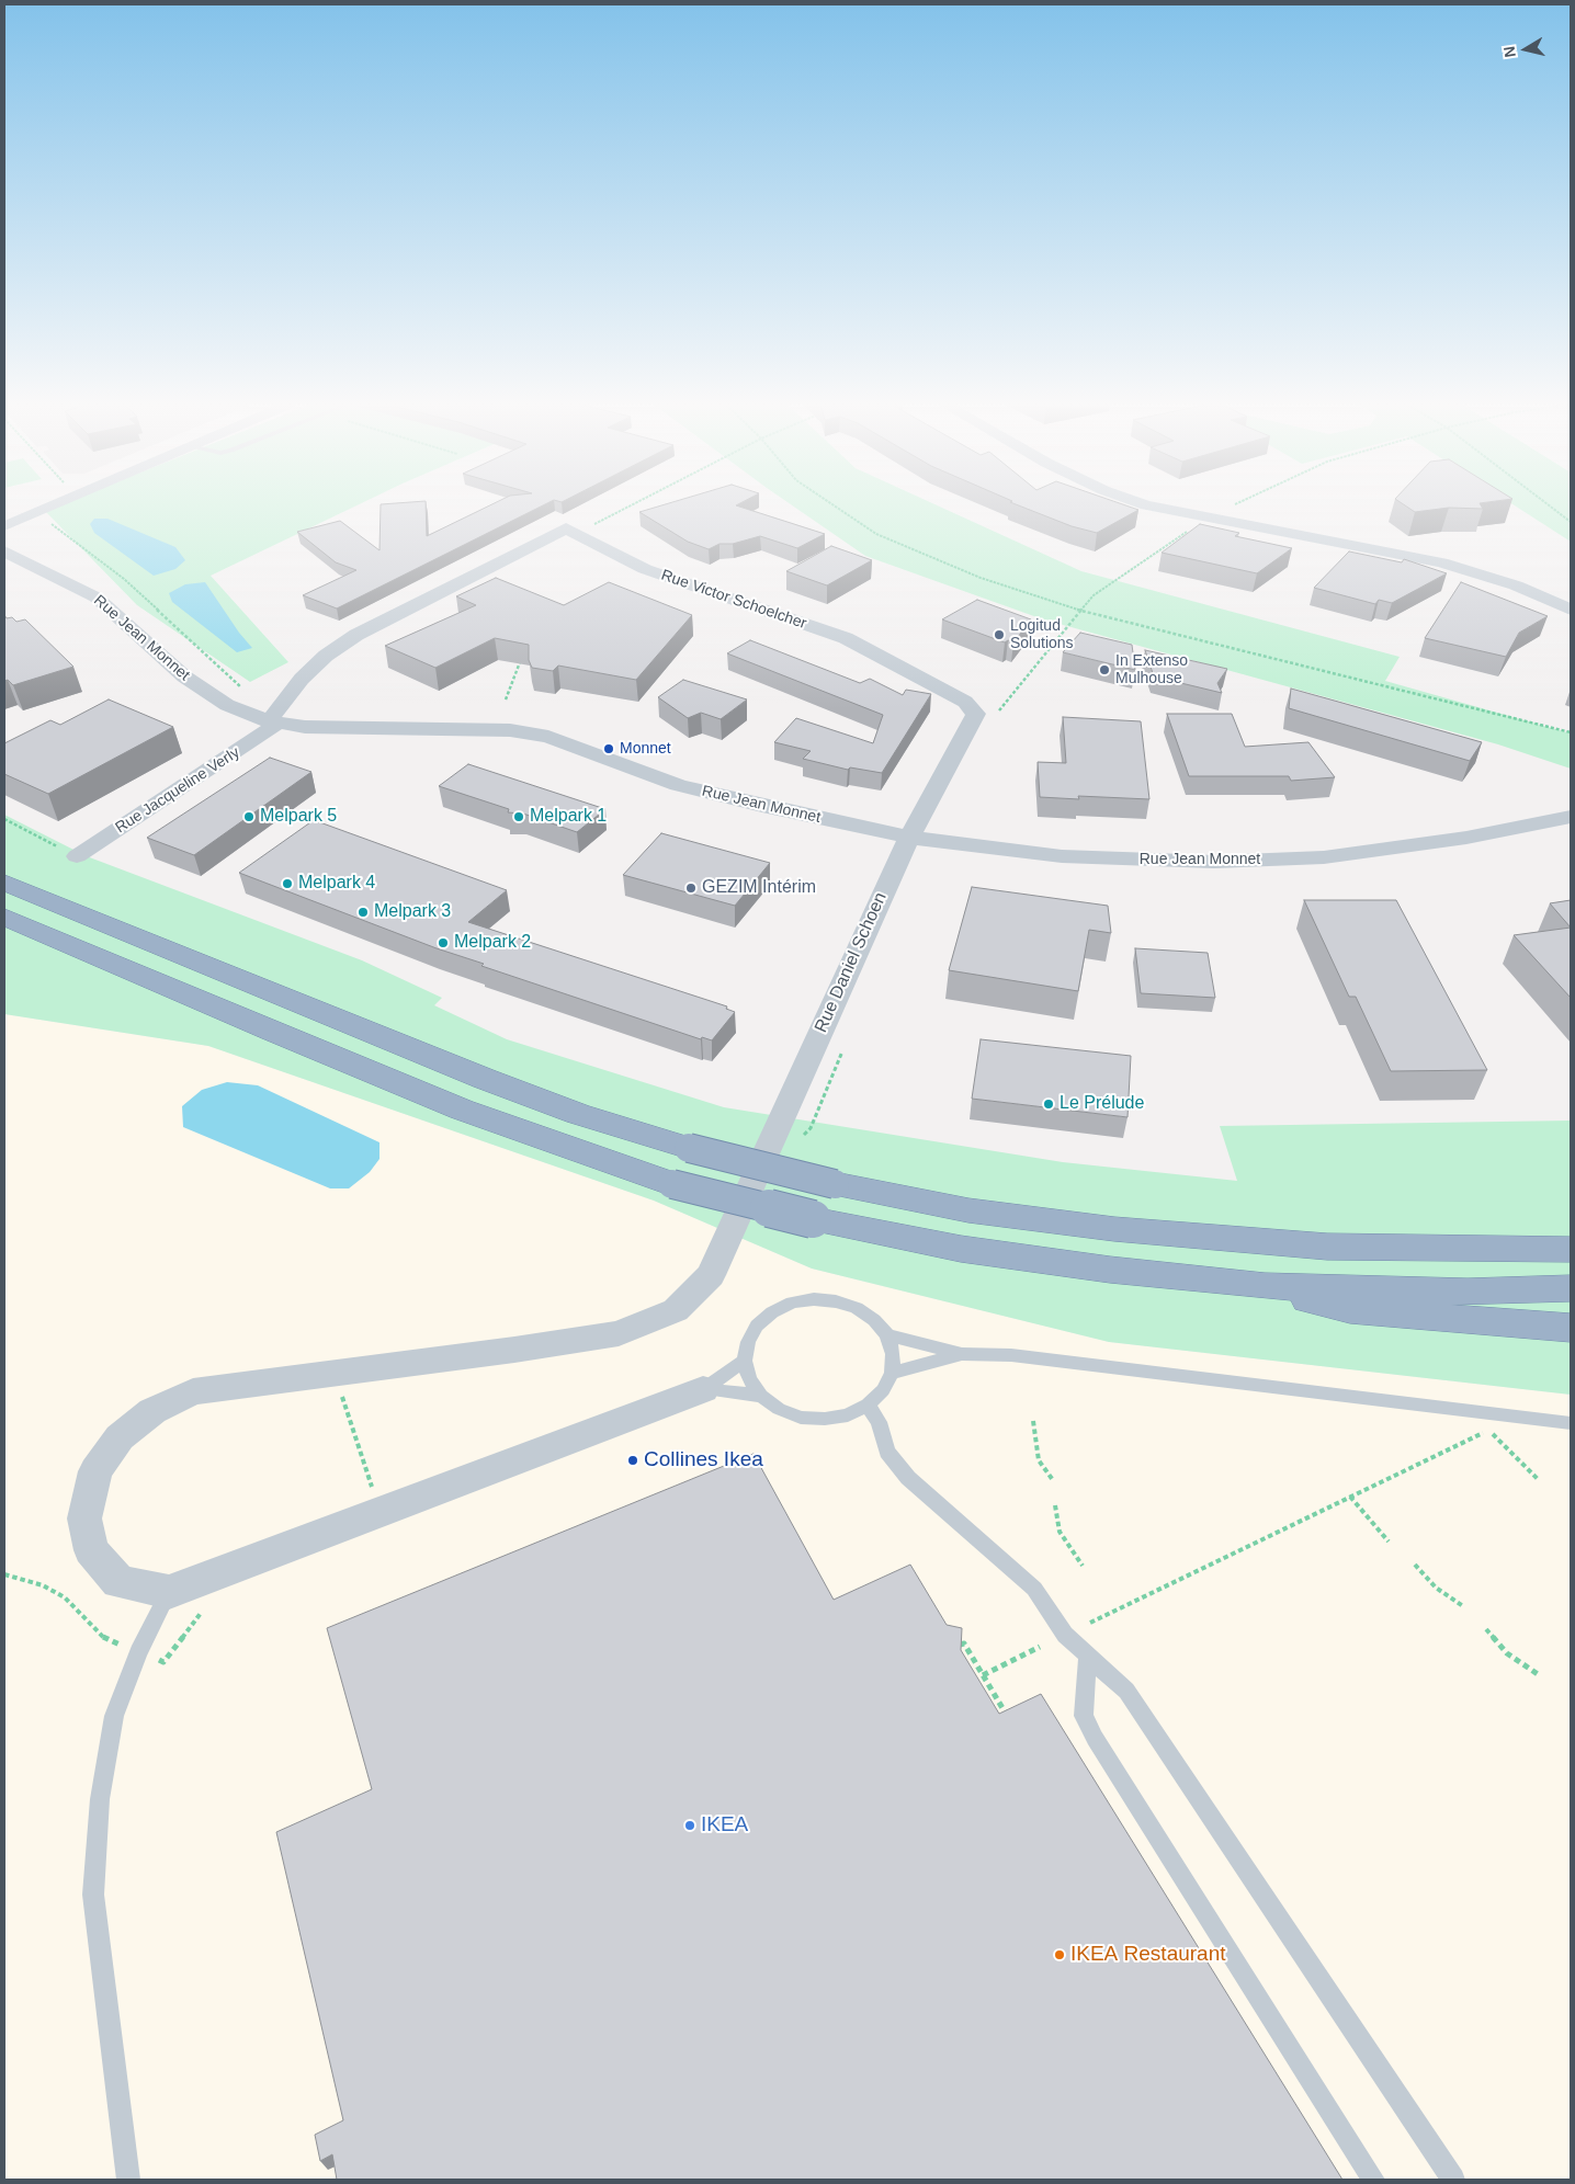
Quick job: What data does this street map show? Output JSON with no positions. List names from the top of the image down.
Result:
{
  "streets": {
    "street": [
      "Rue Victor Schoelcher",
      "Rue Jean Monnet",
      "Rue Jacqueline Verly",
      "Rue Daniel Schoen"
    ]
  },
  "crossings": [
    ["Rue Victor Schoelcher", "Rue Jean Monnet"],
    ["Rue Victor Schoelcher", "Rue Jacqueline Verly"],
    ["Rue Victor Schoelcher", "Rue Daniel Schoen"],
    ["Rue Jean Monnet", "Rue Jacqueline Verly"],
    ["Rue Jean Monnet", "Rue Daniel Schoen"]
  ],
  "places": [
    "Logitud Solutions",
    "In Extenso Mulhouse",
    "Monnet",
    "Melpark 5",
    "Melpark 1",
    "Melpark 4",
    "GEZIM Intérim",
    "Melpark 3",
    "Melpark 2",
    "Le Prélude",
    "Collines Ikea",
    "IKEA",
    "IKEA Restaurant"
  ],
  "north": "left"
}
